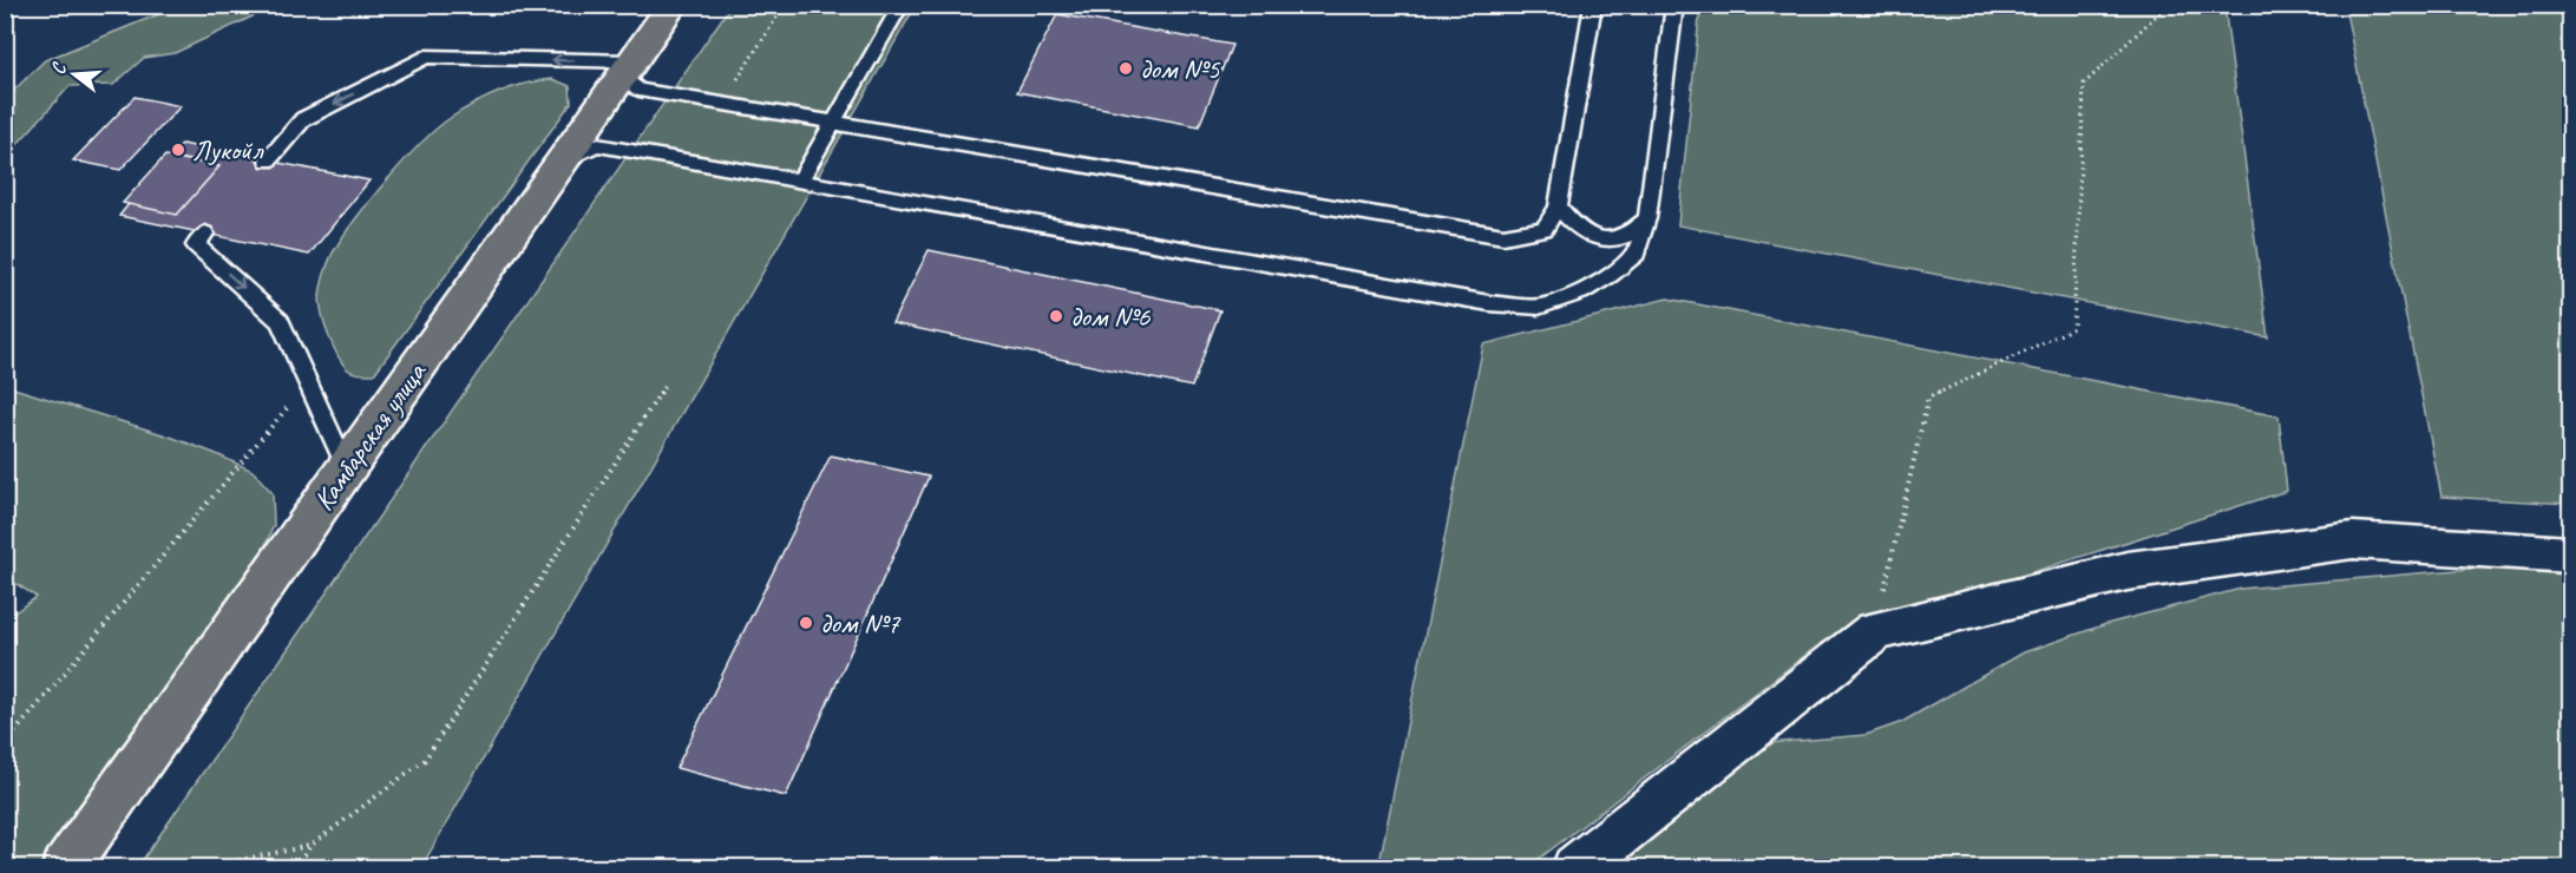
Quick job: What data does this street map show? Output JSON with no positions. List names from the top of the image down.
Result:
{
  "streets": {
    "main road": ["Камбарская улица"]
  },
  "places": [
    "дом №5",
    "Лукойл",
    "дом №6",
    "дом №7"
  ],
  "north": "left"
}
